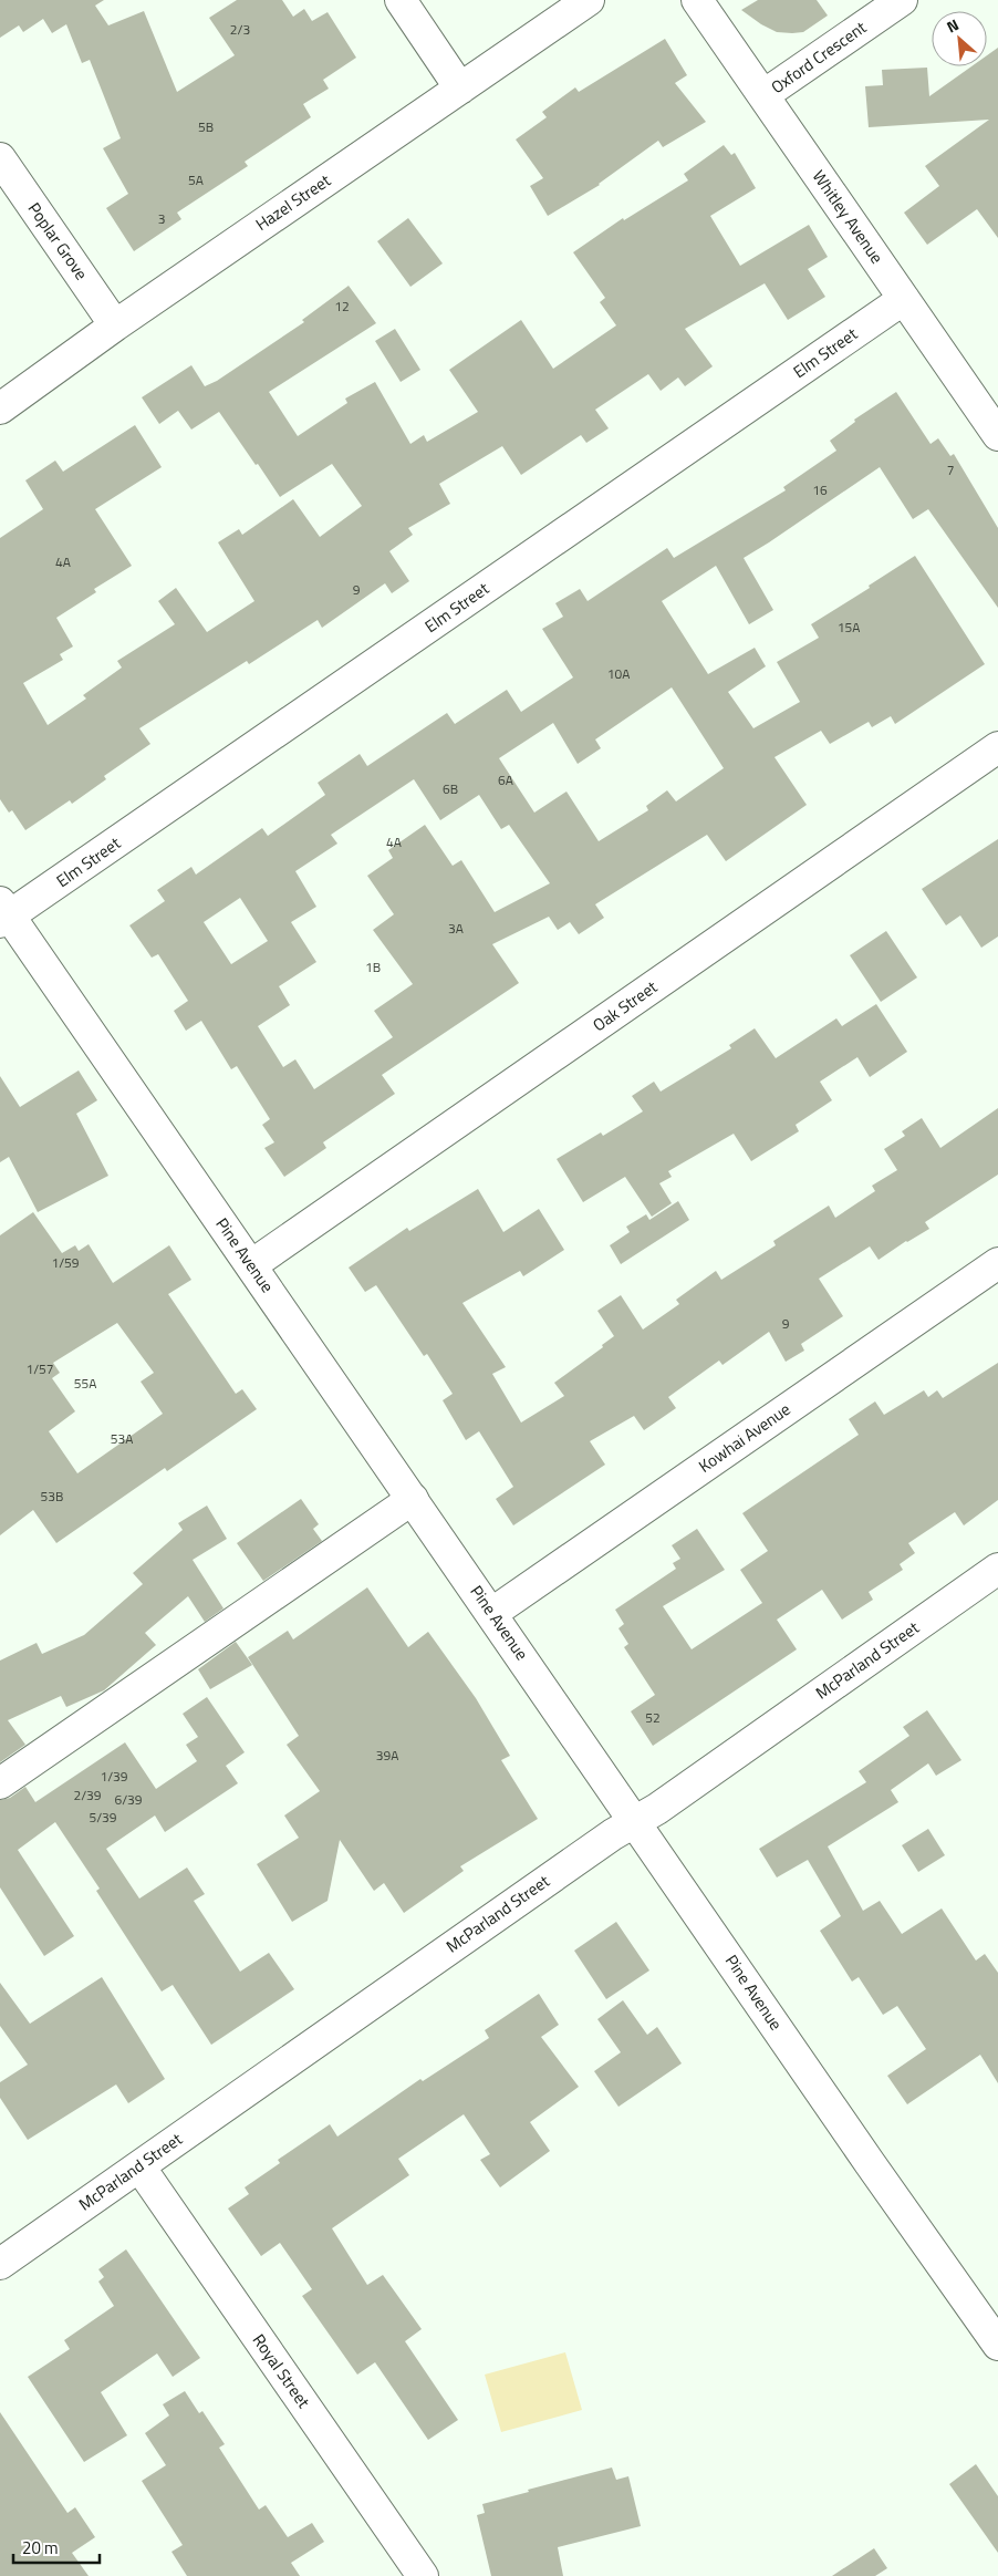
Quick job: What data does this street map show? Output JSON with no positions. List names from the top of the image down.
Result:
{
  "streets": {
    "street": [
      "Oxford Crescent",
      "Hazel Street",
      "Whitley Avenue",
      "Poplar Grove",
      "Elm Street",
      "Oak Street",
      "Pine Avenue",
      "Kowhai Avenue",
      "McParland Street",
      "Royal Street"
    ]
  },
  "crossings": [
    ["Oxford Crescent", "Whitley Avenue"],
    ["Hazel Street", "Poplar Grove"],
    ["Whitley Avenue", "Elm Street"],
    ["Elm Street", "Pine Avenue"],
    ["Oak Street", "Pine Avenue"],
    ["Pine Avenue", "Kowhai Avenue"],
    ["Pine Avenue", "McParland Street"],
    ["McParland Street", "Royal Street"]
  ],
  "house_numbers": [
    "2/3",
    "5B",
    "5A",
    "3",
    "12",
    "7",
    "16",
    "4A",
    "9",
    "15A",
    "10A",
    "6A",
    "6B",
    "4A",
    "3A",
    "1B",
    "1/59",
    "9",
    "1/57",
    "55A",
    "53A",
    "53B",
    "52",
    "39A",
    "1/39",
    "2/39",
    "6/39",
    "5/39"
  ],
  "scale_bar": "20 m",
  "north": "top left"
}
